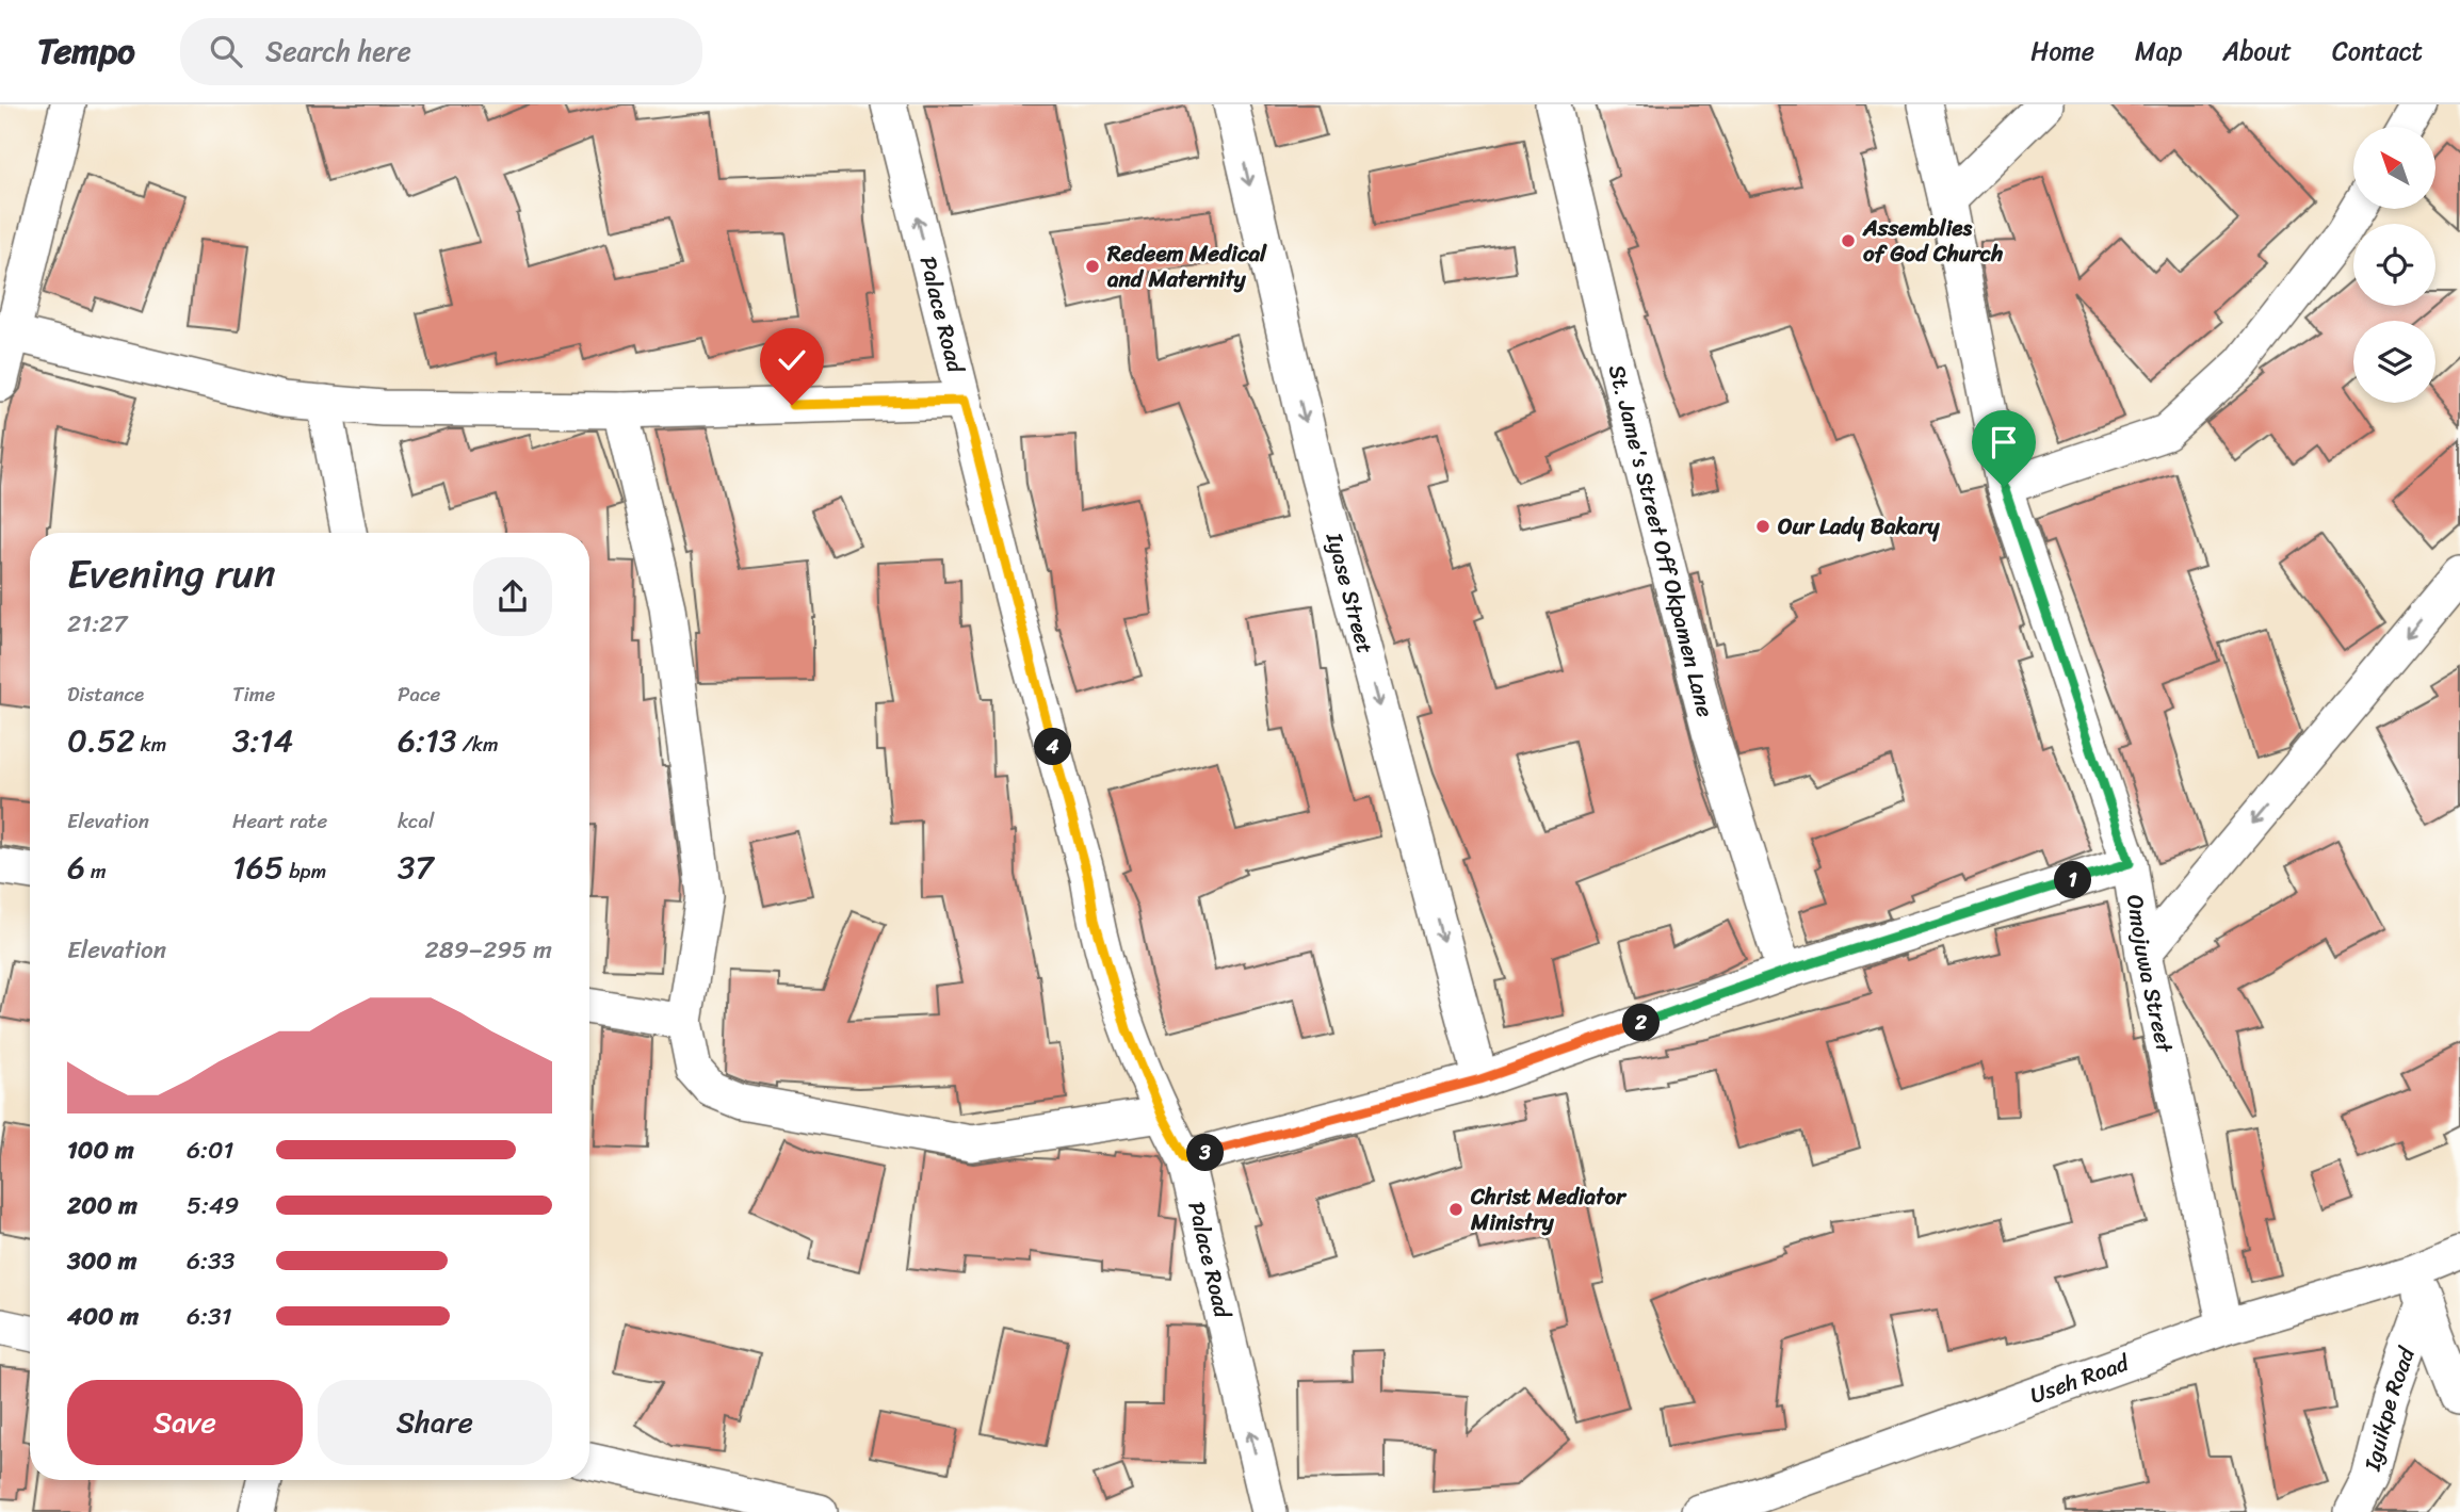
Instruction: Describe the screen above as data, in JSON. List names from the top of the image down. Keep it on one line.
{"streets":{"street":["Palace Road","St. Jame's Street Off Okpamen Lane","Iyase Street","Omojuwa Street","Useh Road","Iguikpe Road"]},"crossings":[["Omojuwa Street","Useh Road"],["Useh Road","Iguikpe Road"]],"one_way":["Palace Road","Iyase Street"],"places":["Assemblies of God Church","Redeem Medical and Maternity","Our Lady Bakary","Christ Mediator Ministry"],"north":"top left","page":{"header":"Tempo","search":"Search here","nav":["Home","Map","About","Contact"],"heading":["Evening run","21:27"],"stats":[["Distance","0.52 km"],["Time","3:14"],["Pace","6:13 /km"],["Elevation","6 m"],["Heart rate","165 bpm"],["kcal","37"]],"pins":["4","1","2","3"],"chart":["Elevation","289–295 m"],"list":[{"name":"100 m","note":"6:01"},{"name":"200 m","note":"5:49"},{"name":"300 m","note":"6:33"},{"name":"400 m","note":"6:31"}],"buttons":["Save","Share"]}}
